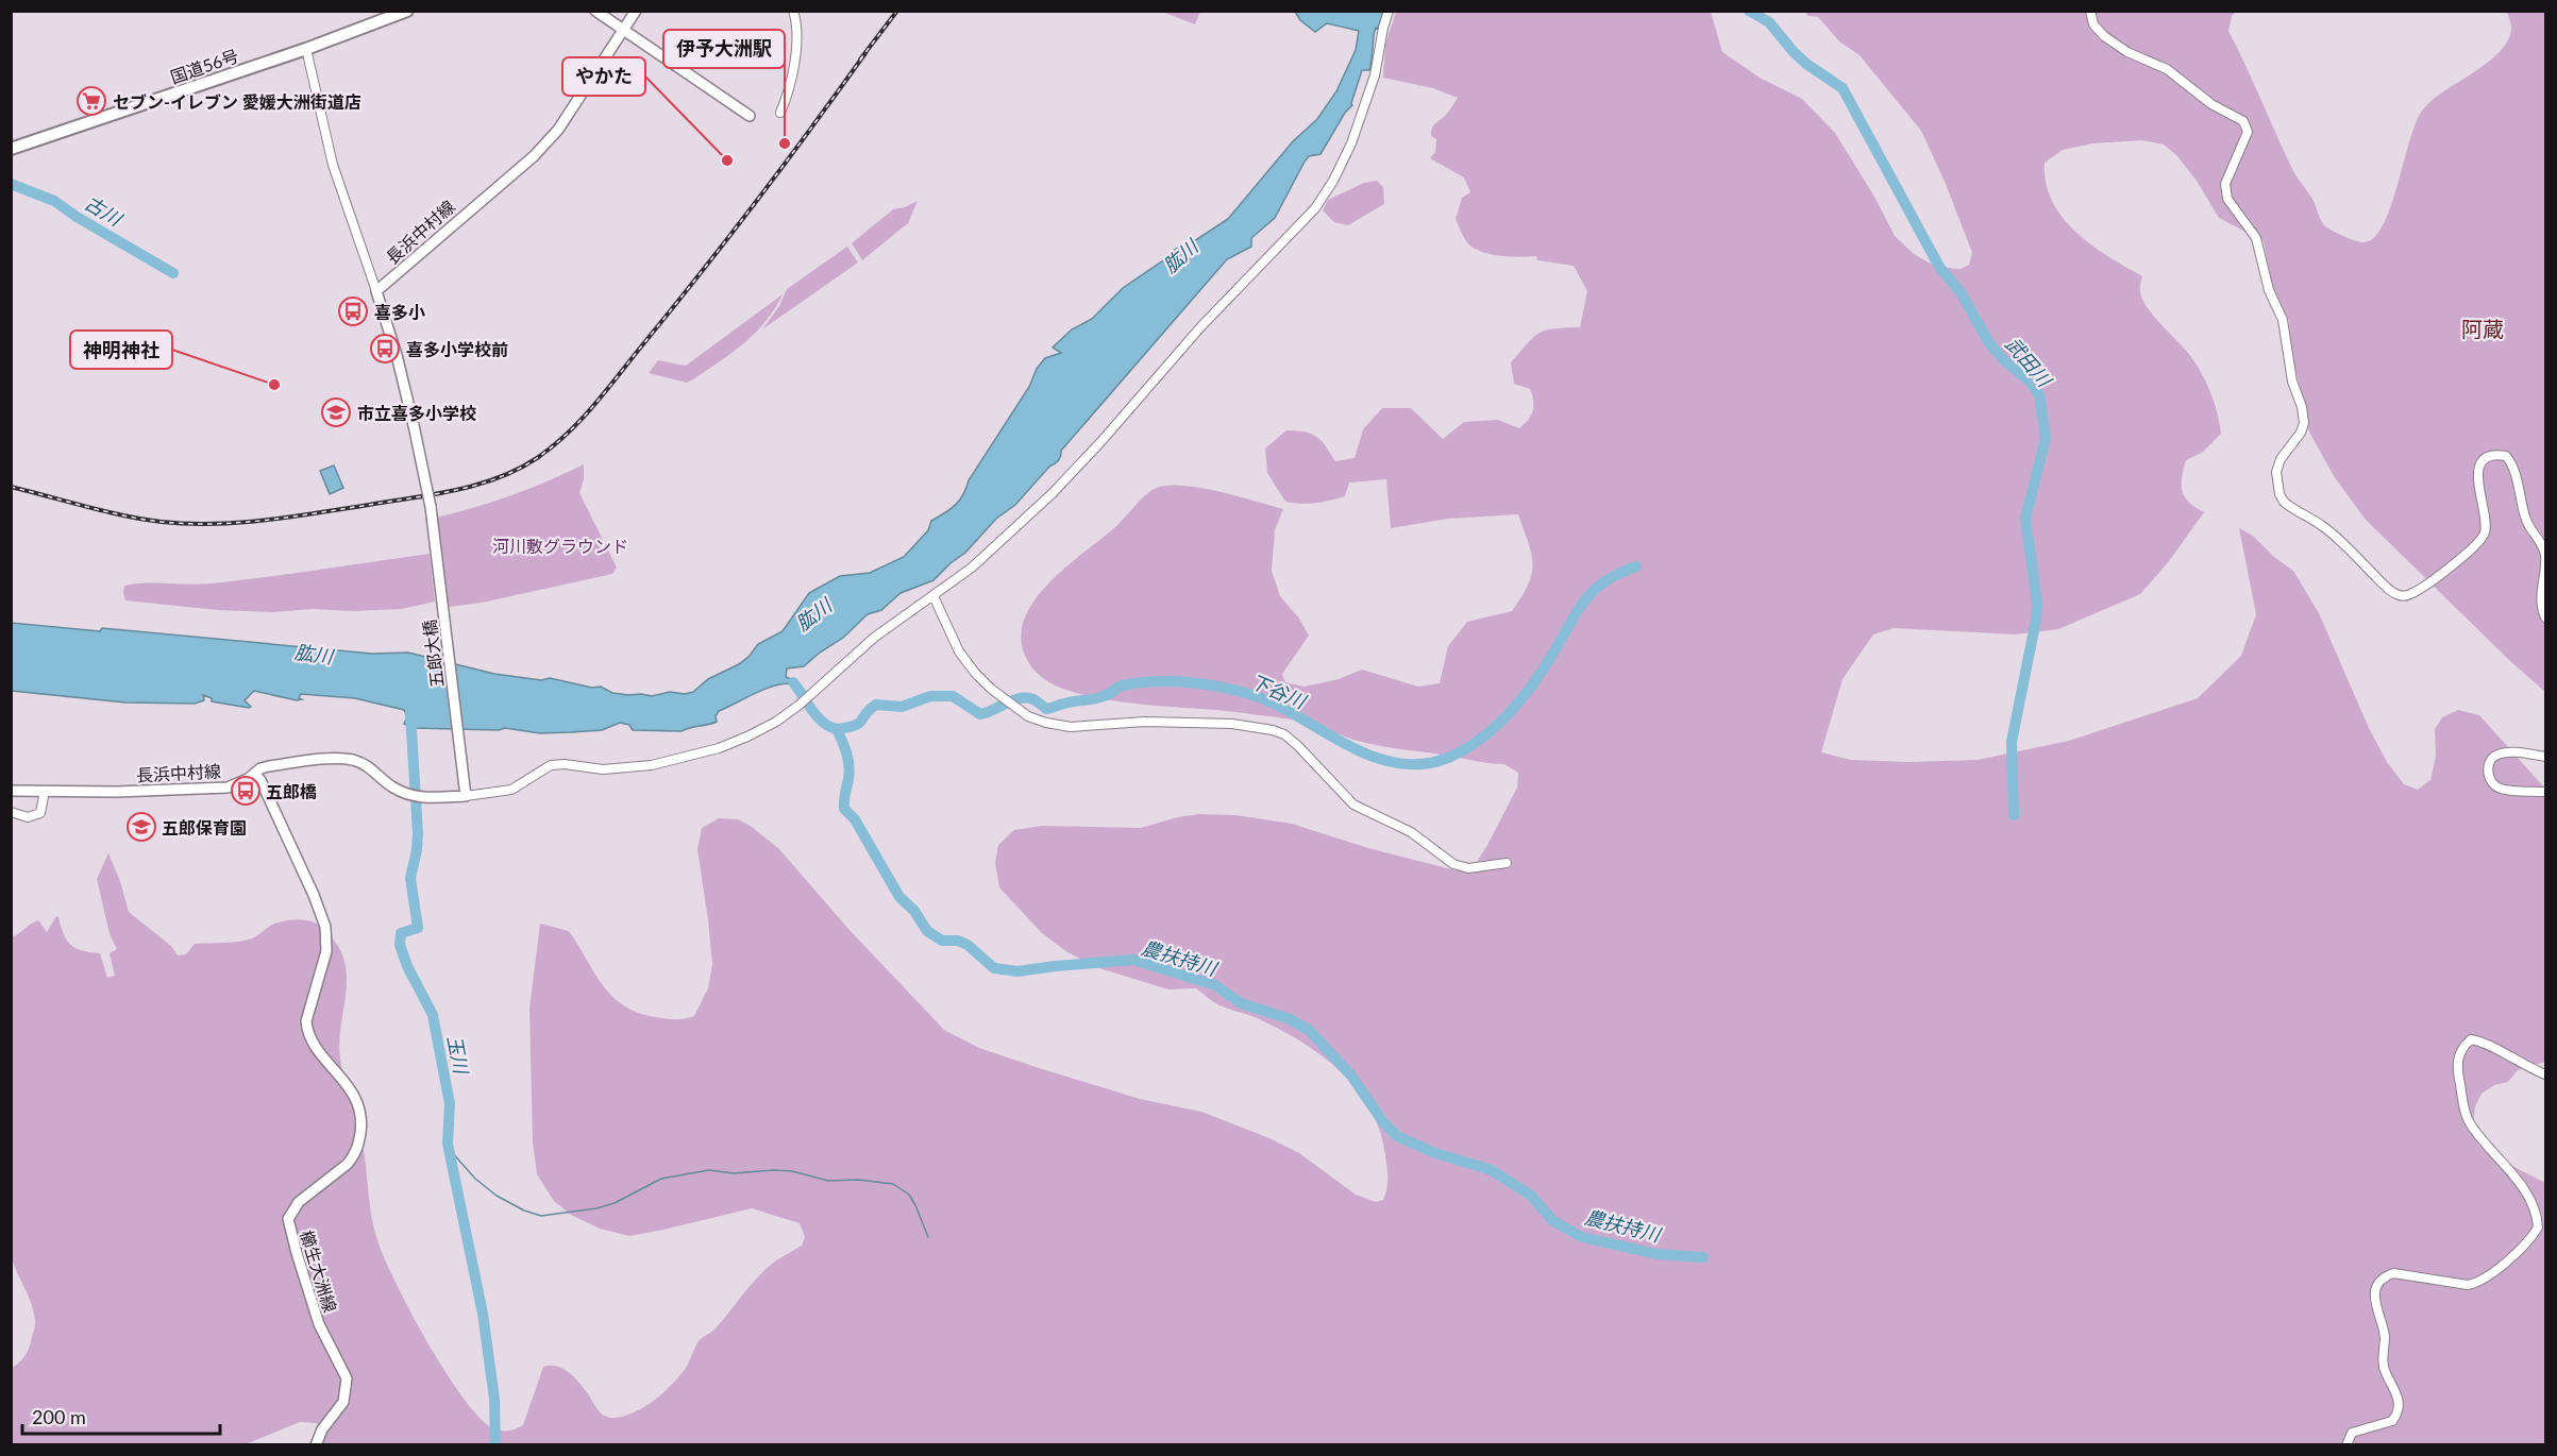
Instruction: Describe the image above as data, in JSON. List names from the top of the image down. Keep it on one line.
{"streets":{"highway":["国道56号"],"main road":["長浜中村線","五郎大橋","櫛生大洲線"]},"crossings":[["長浜中村線","五郎大橋"],["長浜中村線","櫛生大洲線"]],"districts":["阿蔵"],"water":["古川","肱川","武田川","下谷川","農扶持川","玉川"],"parks":["河川敷グラウンド"],"places":{"supermarket":["セブン-イレブン 愛媛大洲街道店"],"other":["伊予大洲駅","やかた","神明神社"],"bus stop":["喜多小","喜多小学校前","五郎橋"],"school or university":["市立喜多小学校","五郎保育園"]},"scale_bar":"200 m"}
